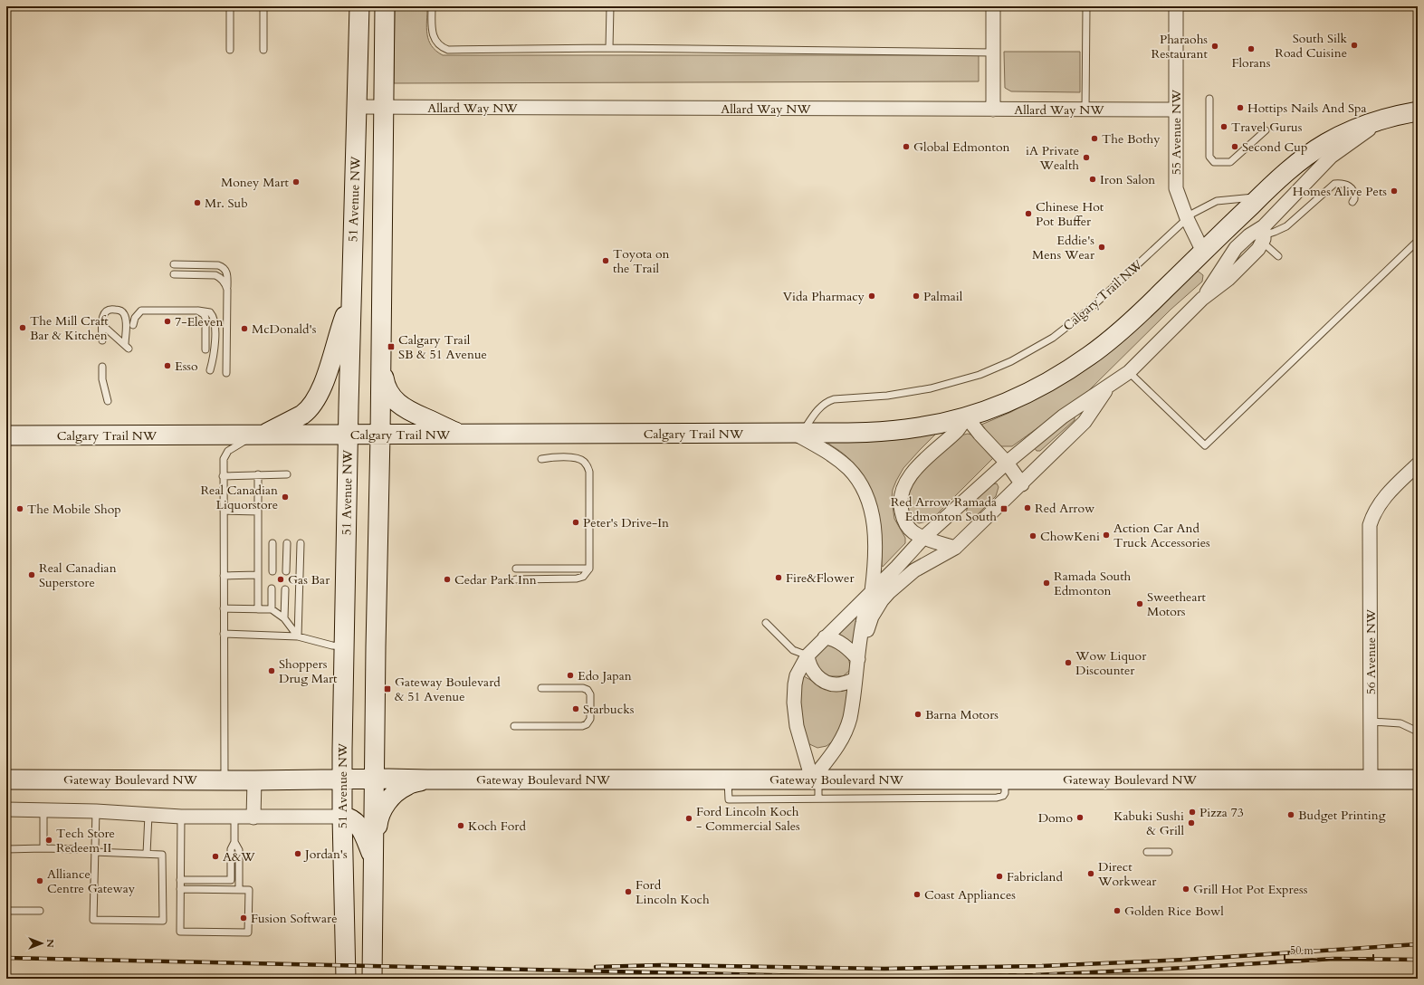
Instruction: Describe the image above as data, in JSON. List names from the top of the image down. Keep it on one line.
{"streets":{"main road":["51 Avenue NW","Calgary Trail NW","Gateway Boulevard NW"],"street":["Allard Way NW","55 Avenue NW","56 Avenue NW"]},"crossings":[["Allard Way NW","55 Avenue NW"],["Allard Way NW","51 Avenue NW"],["55 Avenue NW","Calgary Trail NW"],["51 Avenue NW","Calgary Trail NW"],["51 Avenue NW","Gateway Boulevard NW"],["Calgary Trail NW","Gateway Boulevard NW"],["56 Avenue NW","Gateway Boulevard NW"]],"places":{"other":["South Silk Road Cuisine","Pharaohs Restaurant","Florans","Hottips Nails And Spa","Travel Gurus","The Bothy","Global Edmonton","Second Cup","iA Private Wealth","Iron Salon","Money Mart","Homes Alive Pets","Mr. Sub","Chinese Hot Pot Buffer","Eddie's Mens Wear","Toyota on the Trail","Vida Pharmacy","Palmail","7-Eleven","The Mill Craft Bar & Kitchen","McDonald's","Esso","Real Canadian Liquorstore","Red Arrow","The Mobile Shop","Peter's Drive-In","Action Car And Truck Accessories","ChowKeni","Real Canadian Superstore","Fire&Flower","Gas Bar","Cedar Park Inn","Ramada South Edmonton","Sweetheart Motors","Wow Liquor Discounter","Shoppers Drug Mart","Edo Japan","Starbucks","Barna Motors","Pizza 73","Budget Printing","Domo","Ford Lincoln Koch - Commercial Sales","Kabuki Sushi & Grill","Koch Ford","Tech Store Redeem II","Jordan's","A&W","Direct Workwear","Fabricland","Alliance Centre Gateway","Grill Hot Pot Express","Ford Lincoln Koch","Coast Appliances","Golden Rice Bowl","Fusion Software"],"transit":["Calgary Trail SB & 51 Avenue","Red Arrow Ramada Edmonton South","Gateway Boulevard & 51 Avenue"]},"scale_bar":"50 m","north":"right"}
